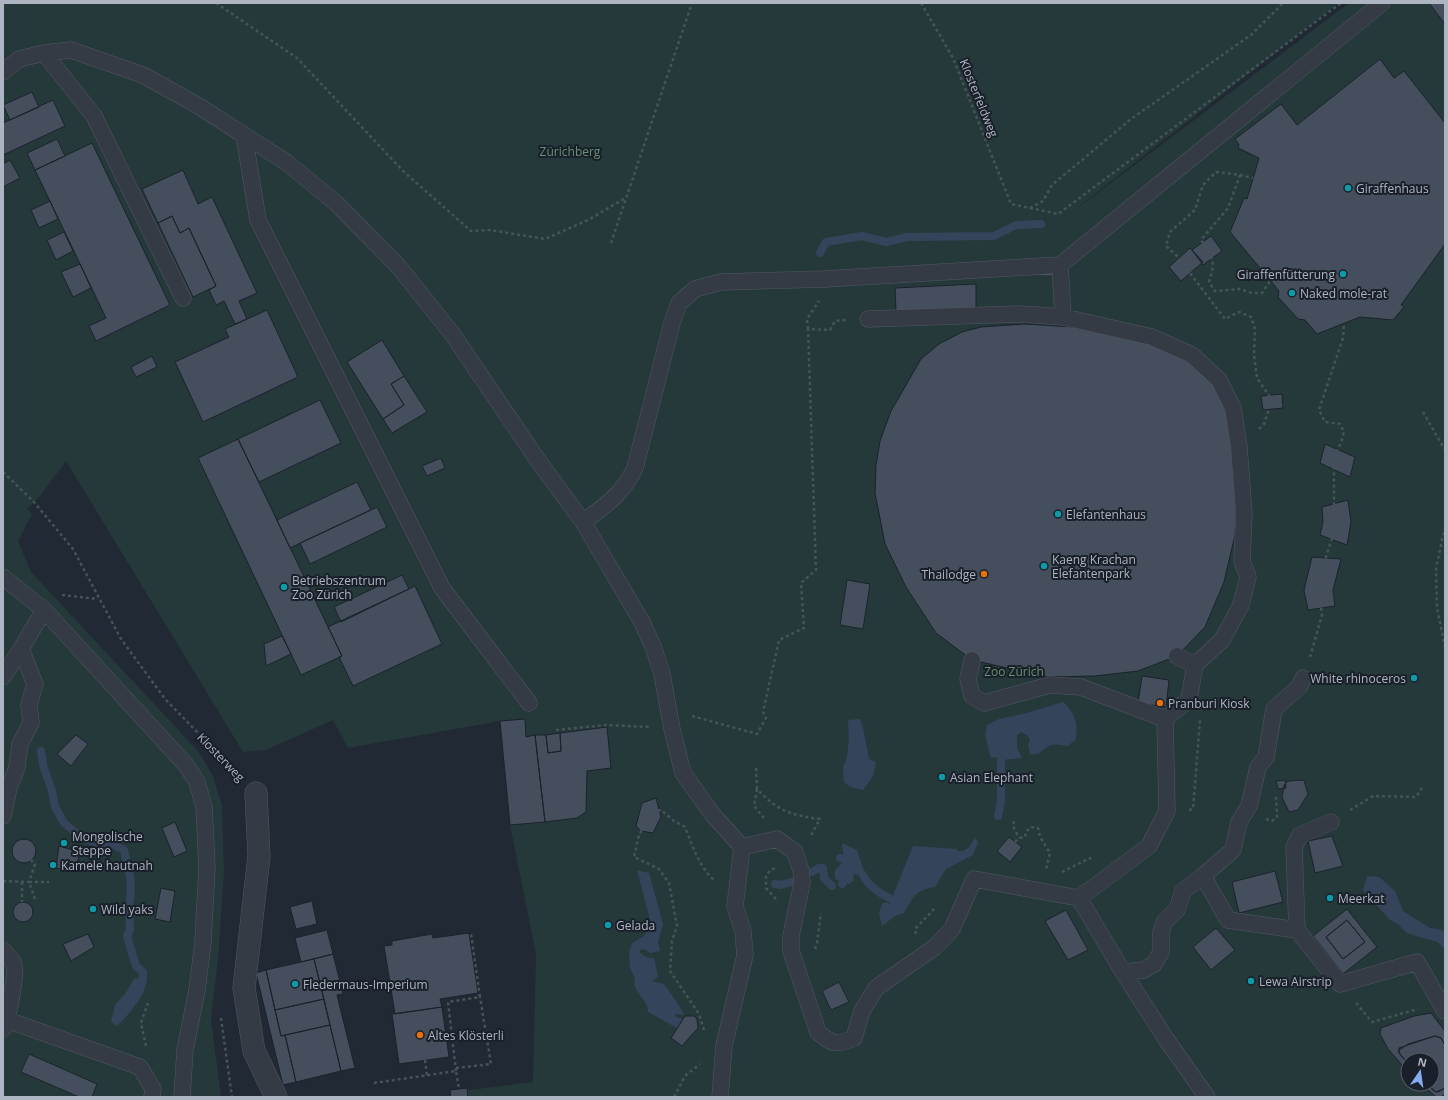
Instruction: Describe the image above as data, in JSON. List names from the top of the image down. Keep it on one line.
{"streets":{"path":["Klosterfeldweg","Klosterweg"]},"parks":["Zürichberg","Zoo Zürich"],"places":["Giraffenhaus","Giraffenfütterung","Naked mole-rat","Elefantenhaus","Kaeng Krachan Elefantenpark","Thailodge","Betriebszentrum Zoo Zürich","White rhinoceros","Pranburi Kiosk","Asian Elephant","Mongolische Steppe","Kamele hautnah","Meerkat","Wild yaks","Gelada","Lewa Airstrip","Fledermaus-Imperium","Altes Klösterli"],"north":"top"}
